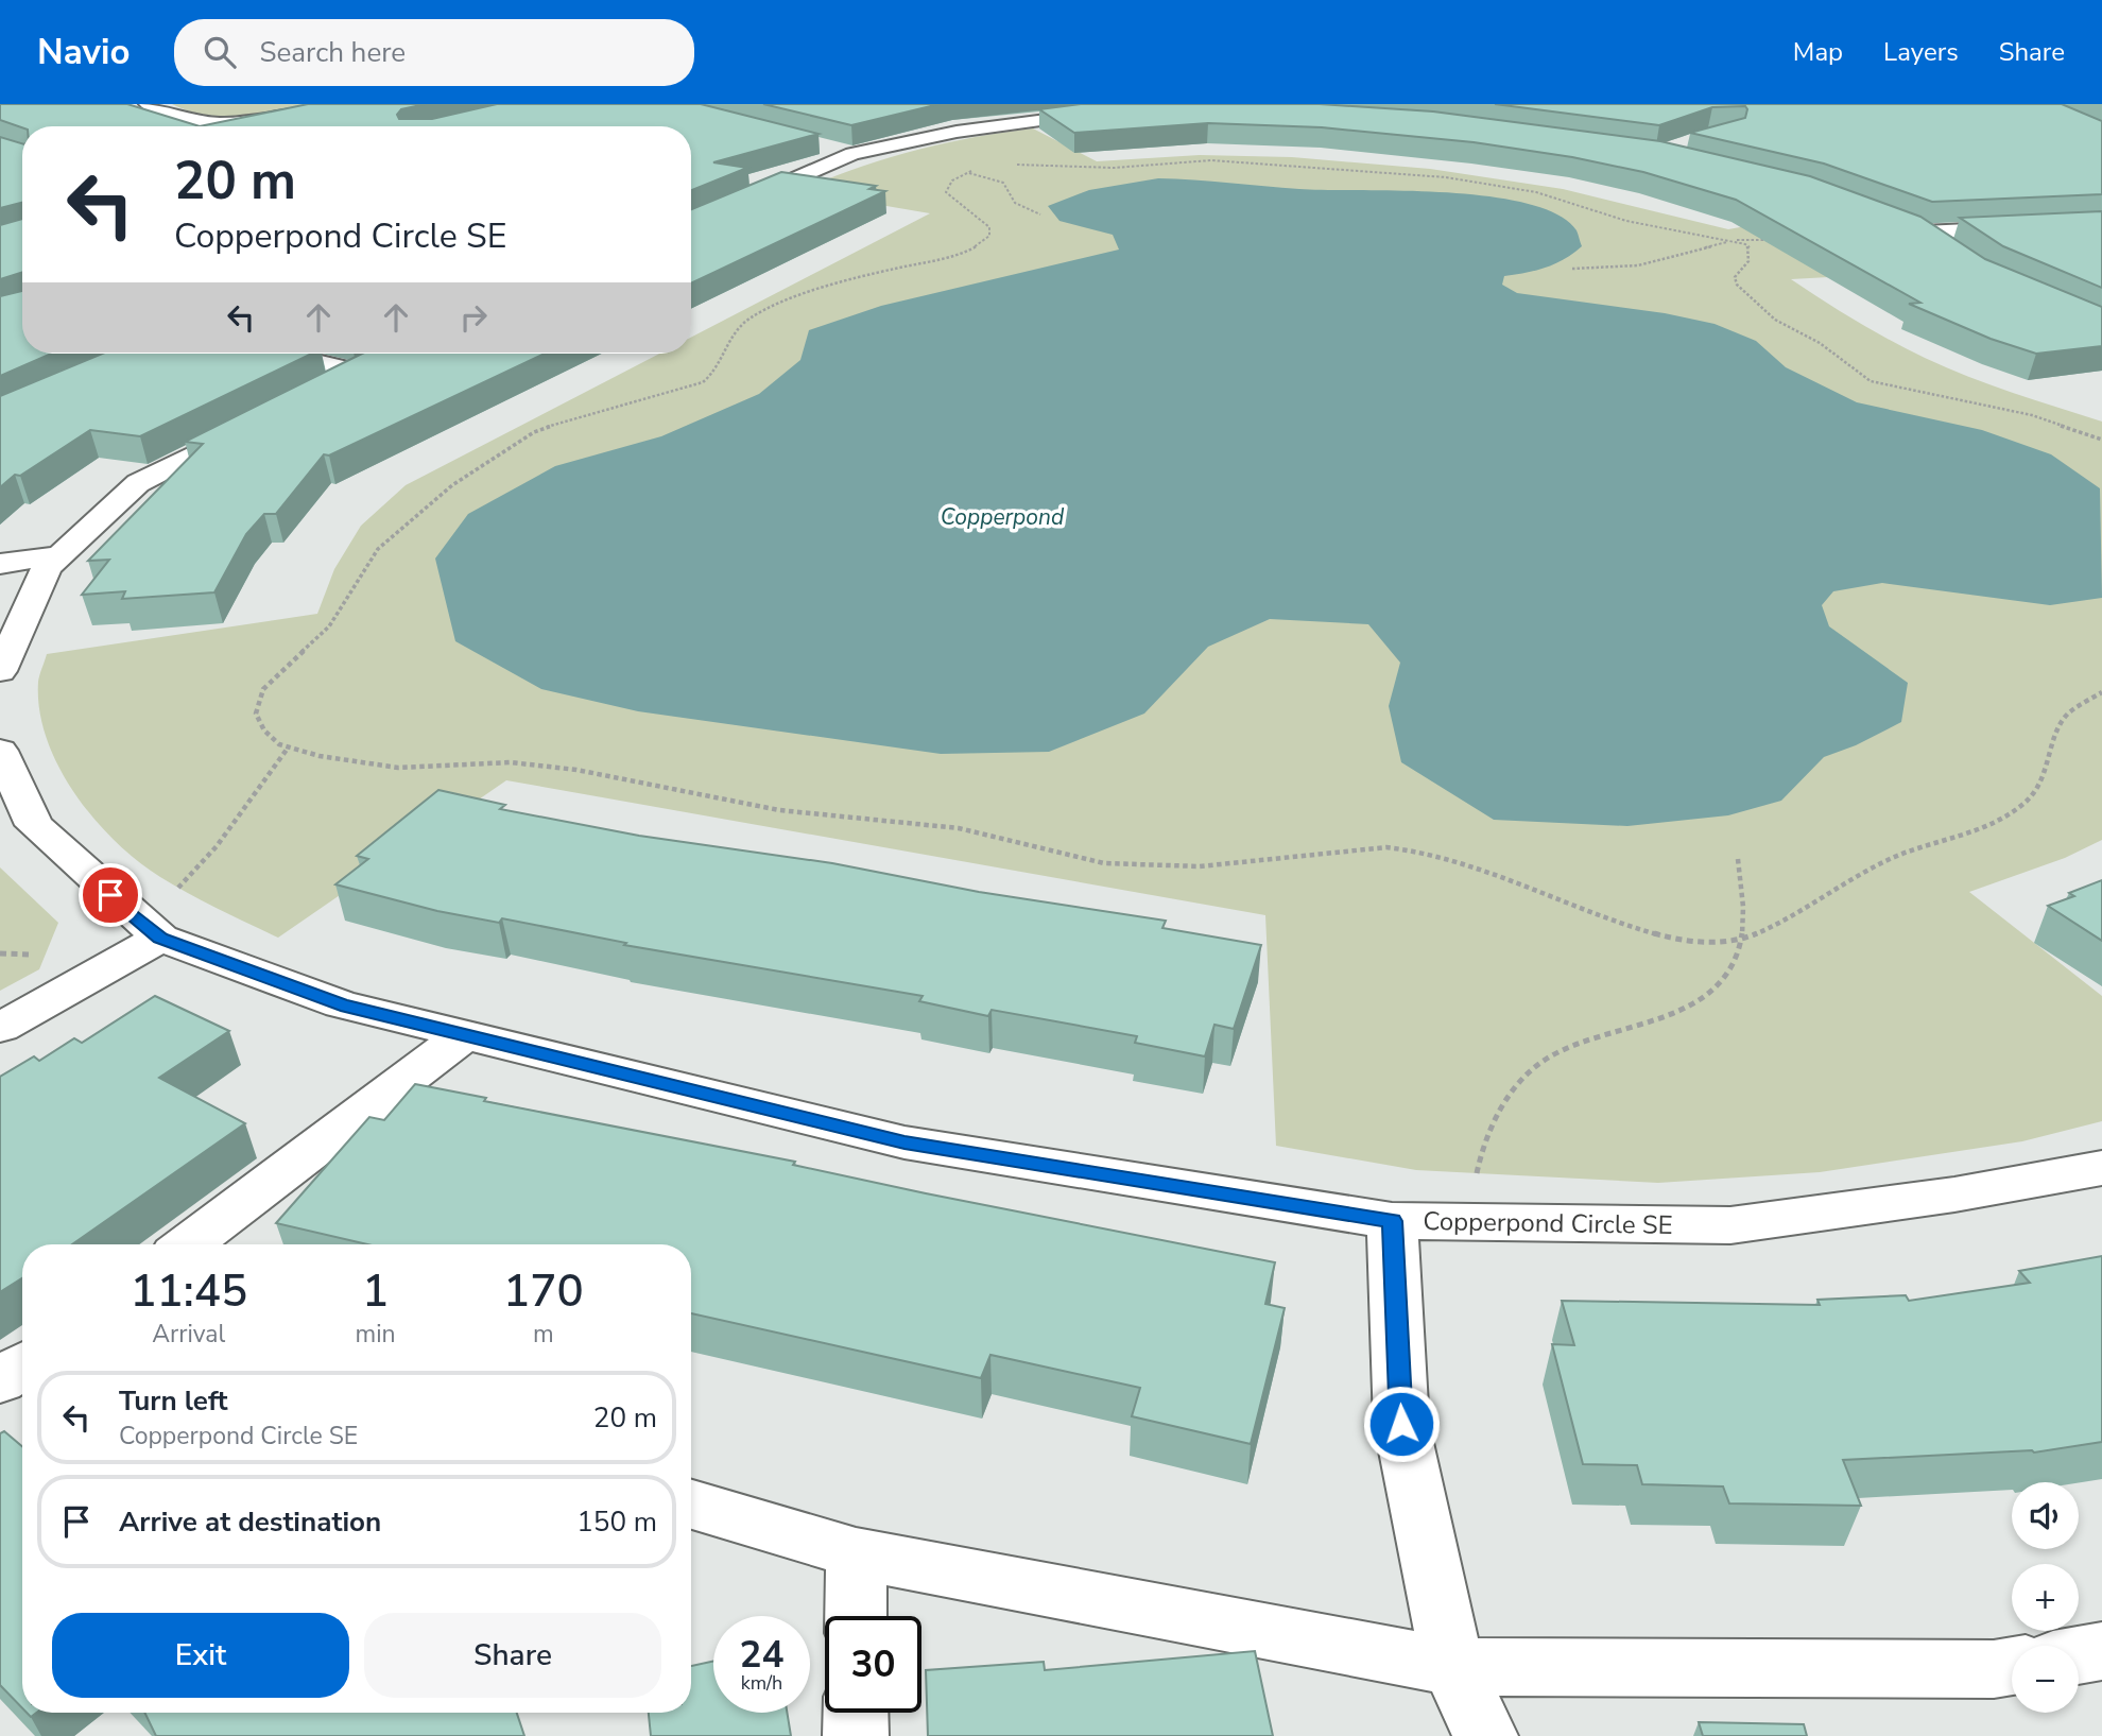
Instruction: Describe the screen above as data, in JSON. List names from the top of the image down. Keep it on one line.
{"streets":{"street":["Copperpond Circle SE"]},"water":["Copperpond"],"page":{"header":"Navio","search":"Search here","nav":["Map","Layers","Share"],"turn":["20 m","Copperpond Circle SE"],"eta":["11:45","Arrival","1","min","170","m"],"list":[{"name":"Turn left","note":"Copperpond Circle SE","value":"20 m"},{"name":"Arrive at destination","value":"150 m"}],"map_buttons":["+","−"],"buttons":["Exit","Share"],"speed":"24 km/h","limit":"30"}}
